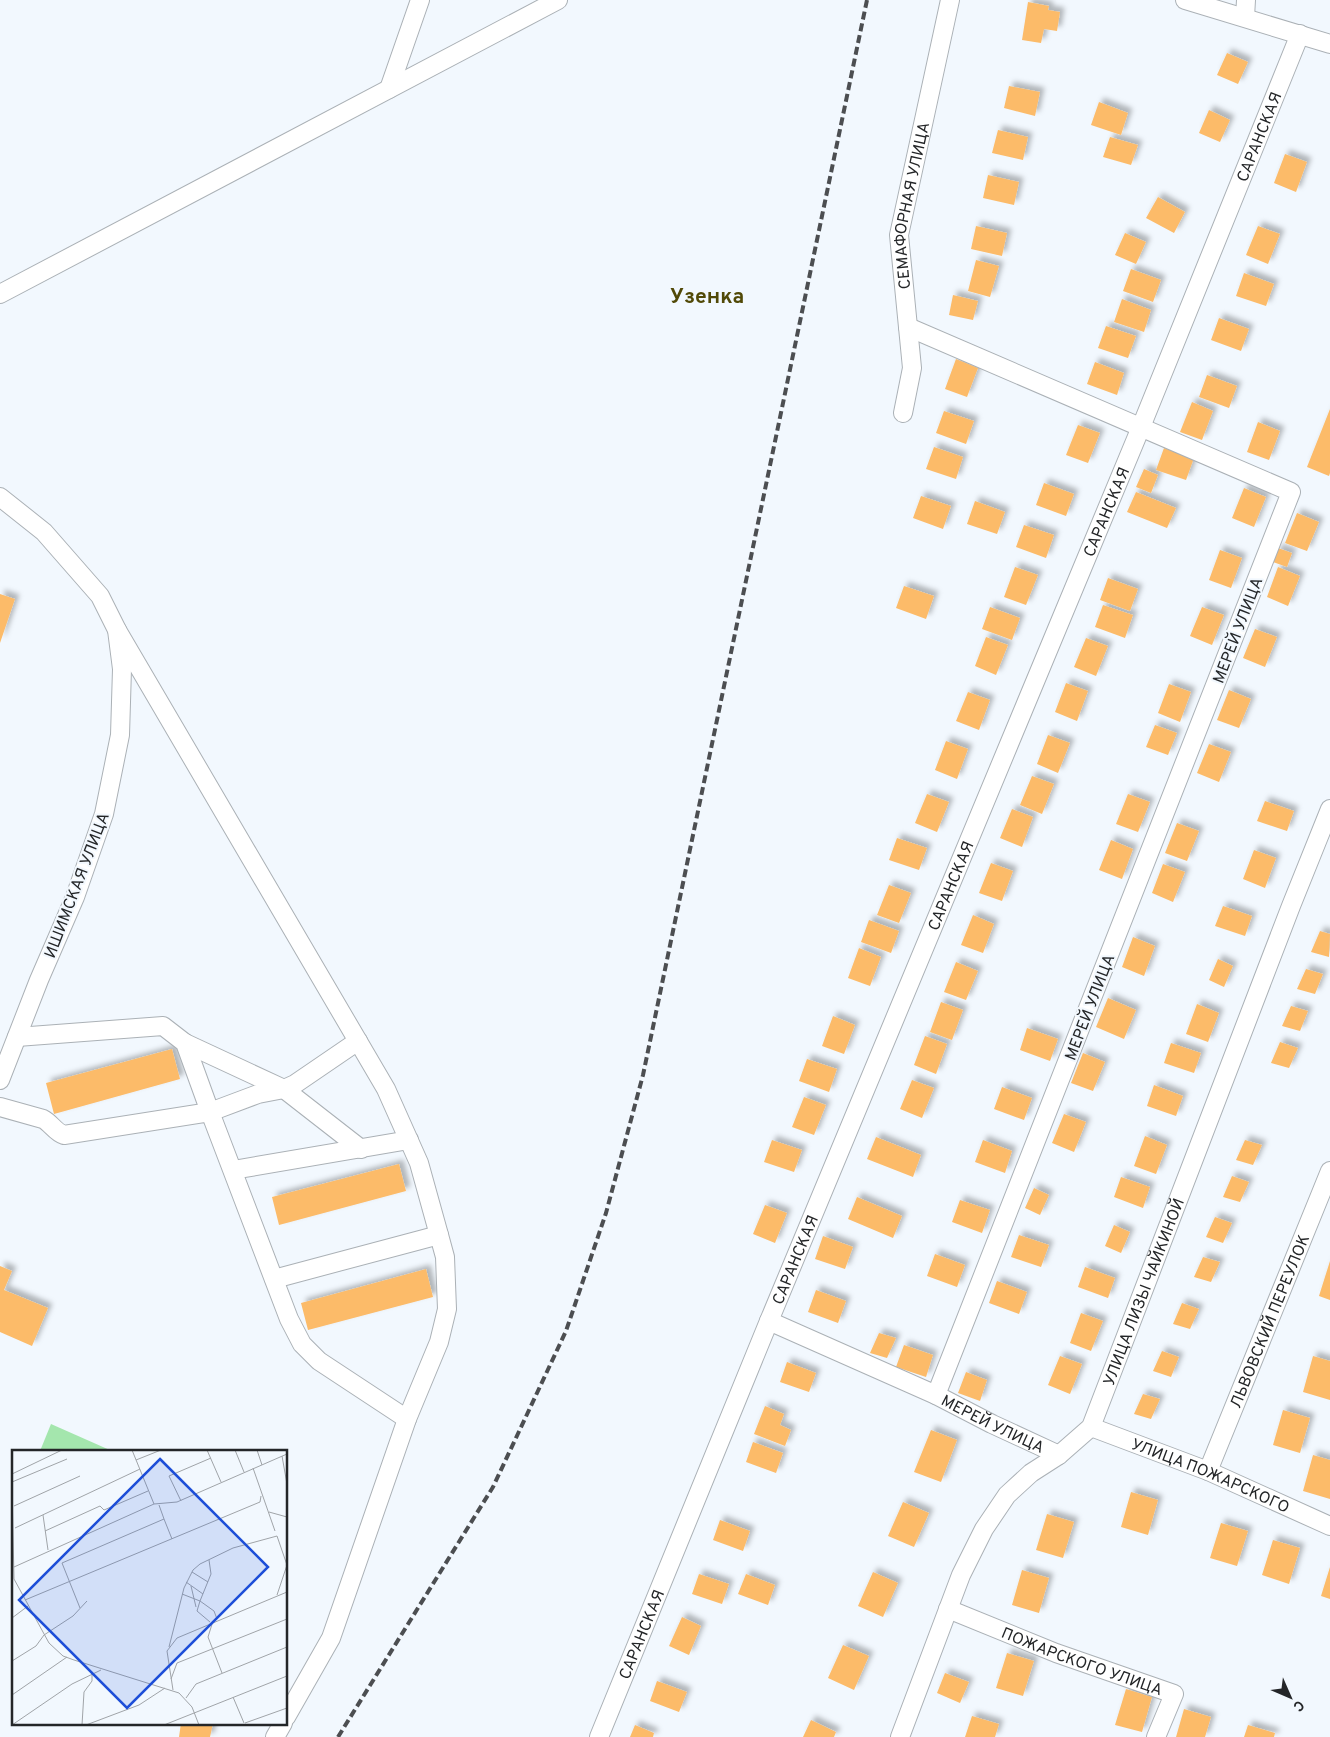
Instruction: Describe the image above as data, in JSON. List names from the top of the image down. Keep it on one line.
{"streets":{"street":["САРАНСКАЯ","СЕМАФОРНАЯ УЛИЦА","МЕРЕЙ УЛИЦА","ИШИМСКАЯ УЛИЦА","УЛИЦА ЛИЗЫ ЧАЙКИНОЙ","ЛЬВОВСКИЙ ПЕРЕУЛОК","УЛИЦА ПОЖАРСКОГО","ПОЖАРСКОГО УЛИЦА"]},"crossings":[["САРАНСКАЯ","МЕРЕЙ УЛИЦА"],["МЕРЕЙ УЛИЦА","УЛИЦА ЛИЗЫ ЧАЙКИНОЙ"],["УЛИЦА ЛИЗЫ ЧАЙКИНОЙ","УЛИЦА ПОЖАРСКОГО"],["УЛИЦА ЛИЗЫ ЧАЙКИНОЙ","ПОЖАРСКОГО УЛИЦА"],["ЛЬВОВСКИЙ ПЕРЕУЛОК","УЛИЦА ПОЖАРСКОГО"]],"districts":["Узенка"],"north":"bottom right"}
